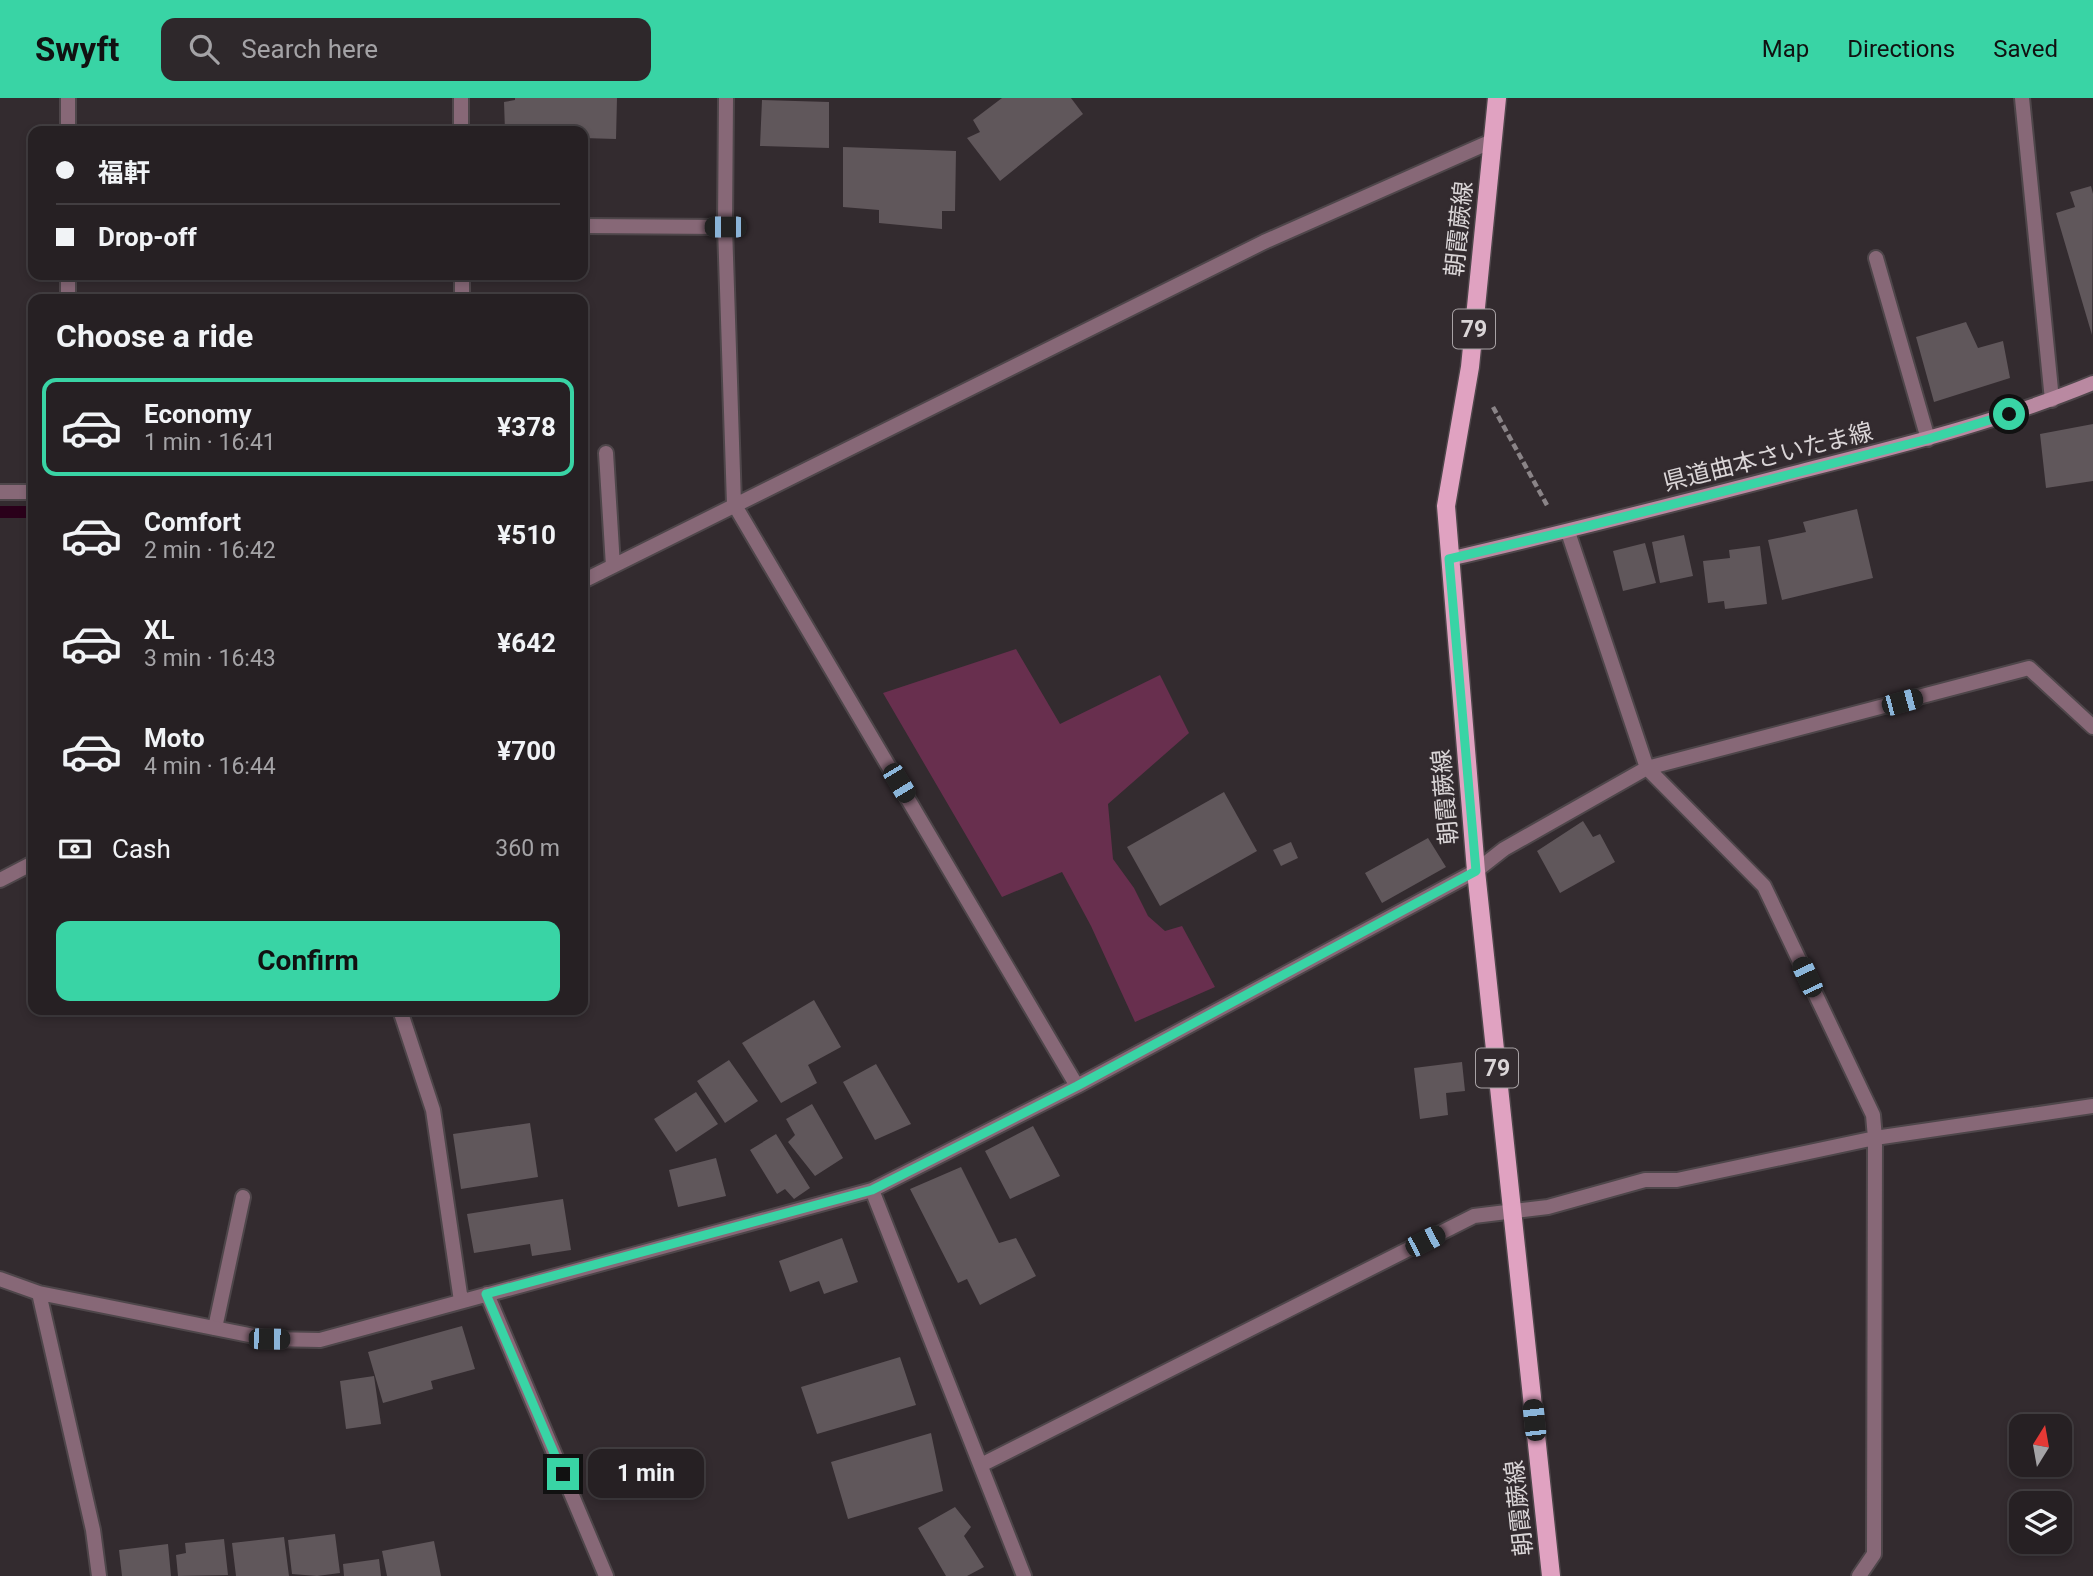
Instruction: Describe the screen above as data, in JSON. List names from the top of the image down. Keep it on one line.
{"streets":{"main road":["朝霞蕨線","79","県道曲本さいたま線"]},"crossings":[["朝霞蕨線","県道曲本さいたま線"]],"north":"top","page":{"header":"Swyft","search":"Search here","nav":["Map","Directions","Saved"],"banner":["福軒","Drop-off"],"heading":"Choose a ride","list":[{"name":"Economy","note":"1 min · 16:41","value":"¥378"},{"name":"Comfort","note":"2 min · 16:42","value":"¥510"},{"name":"XL","note":"3 min · 16:43","value":"¥642"},{"name":"Moto","note":"4 min · 16:44","value":"¥700"}],"pay":["Cash","360 m"],"buttons":"Confirm","bubble":"1 min"}}
